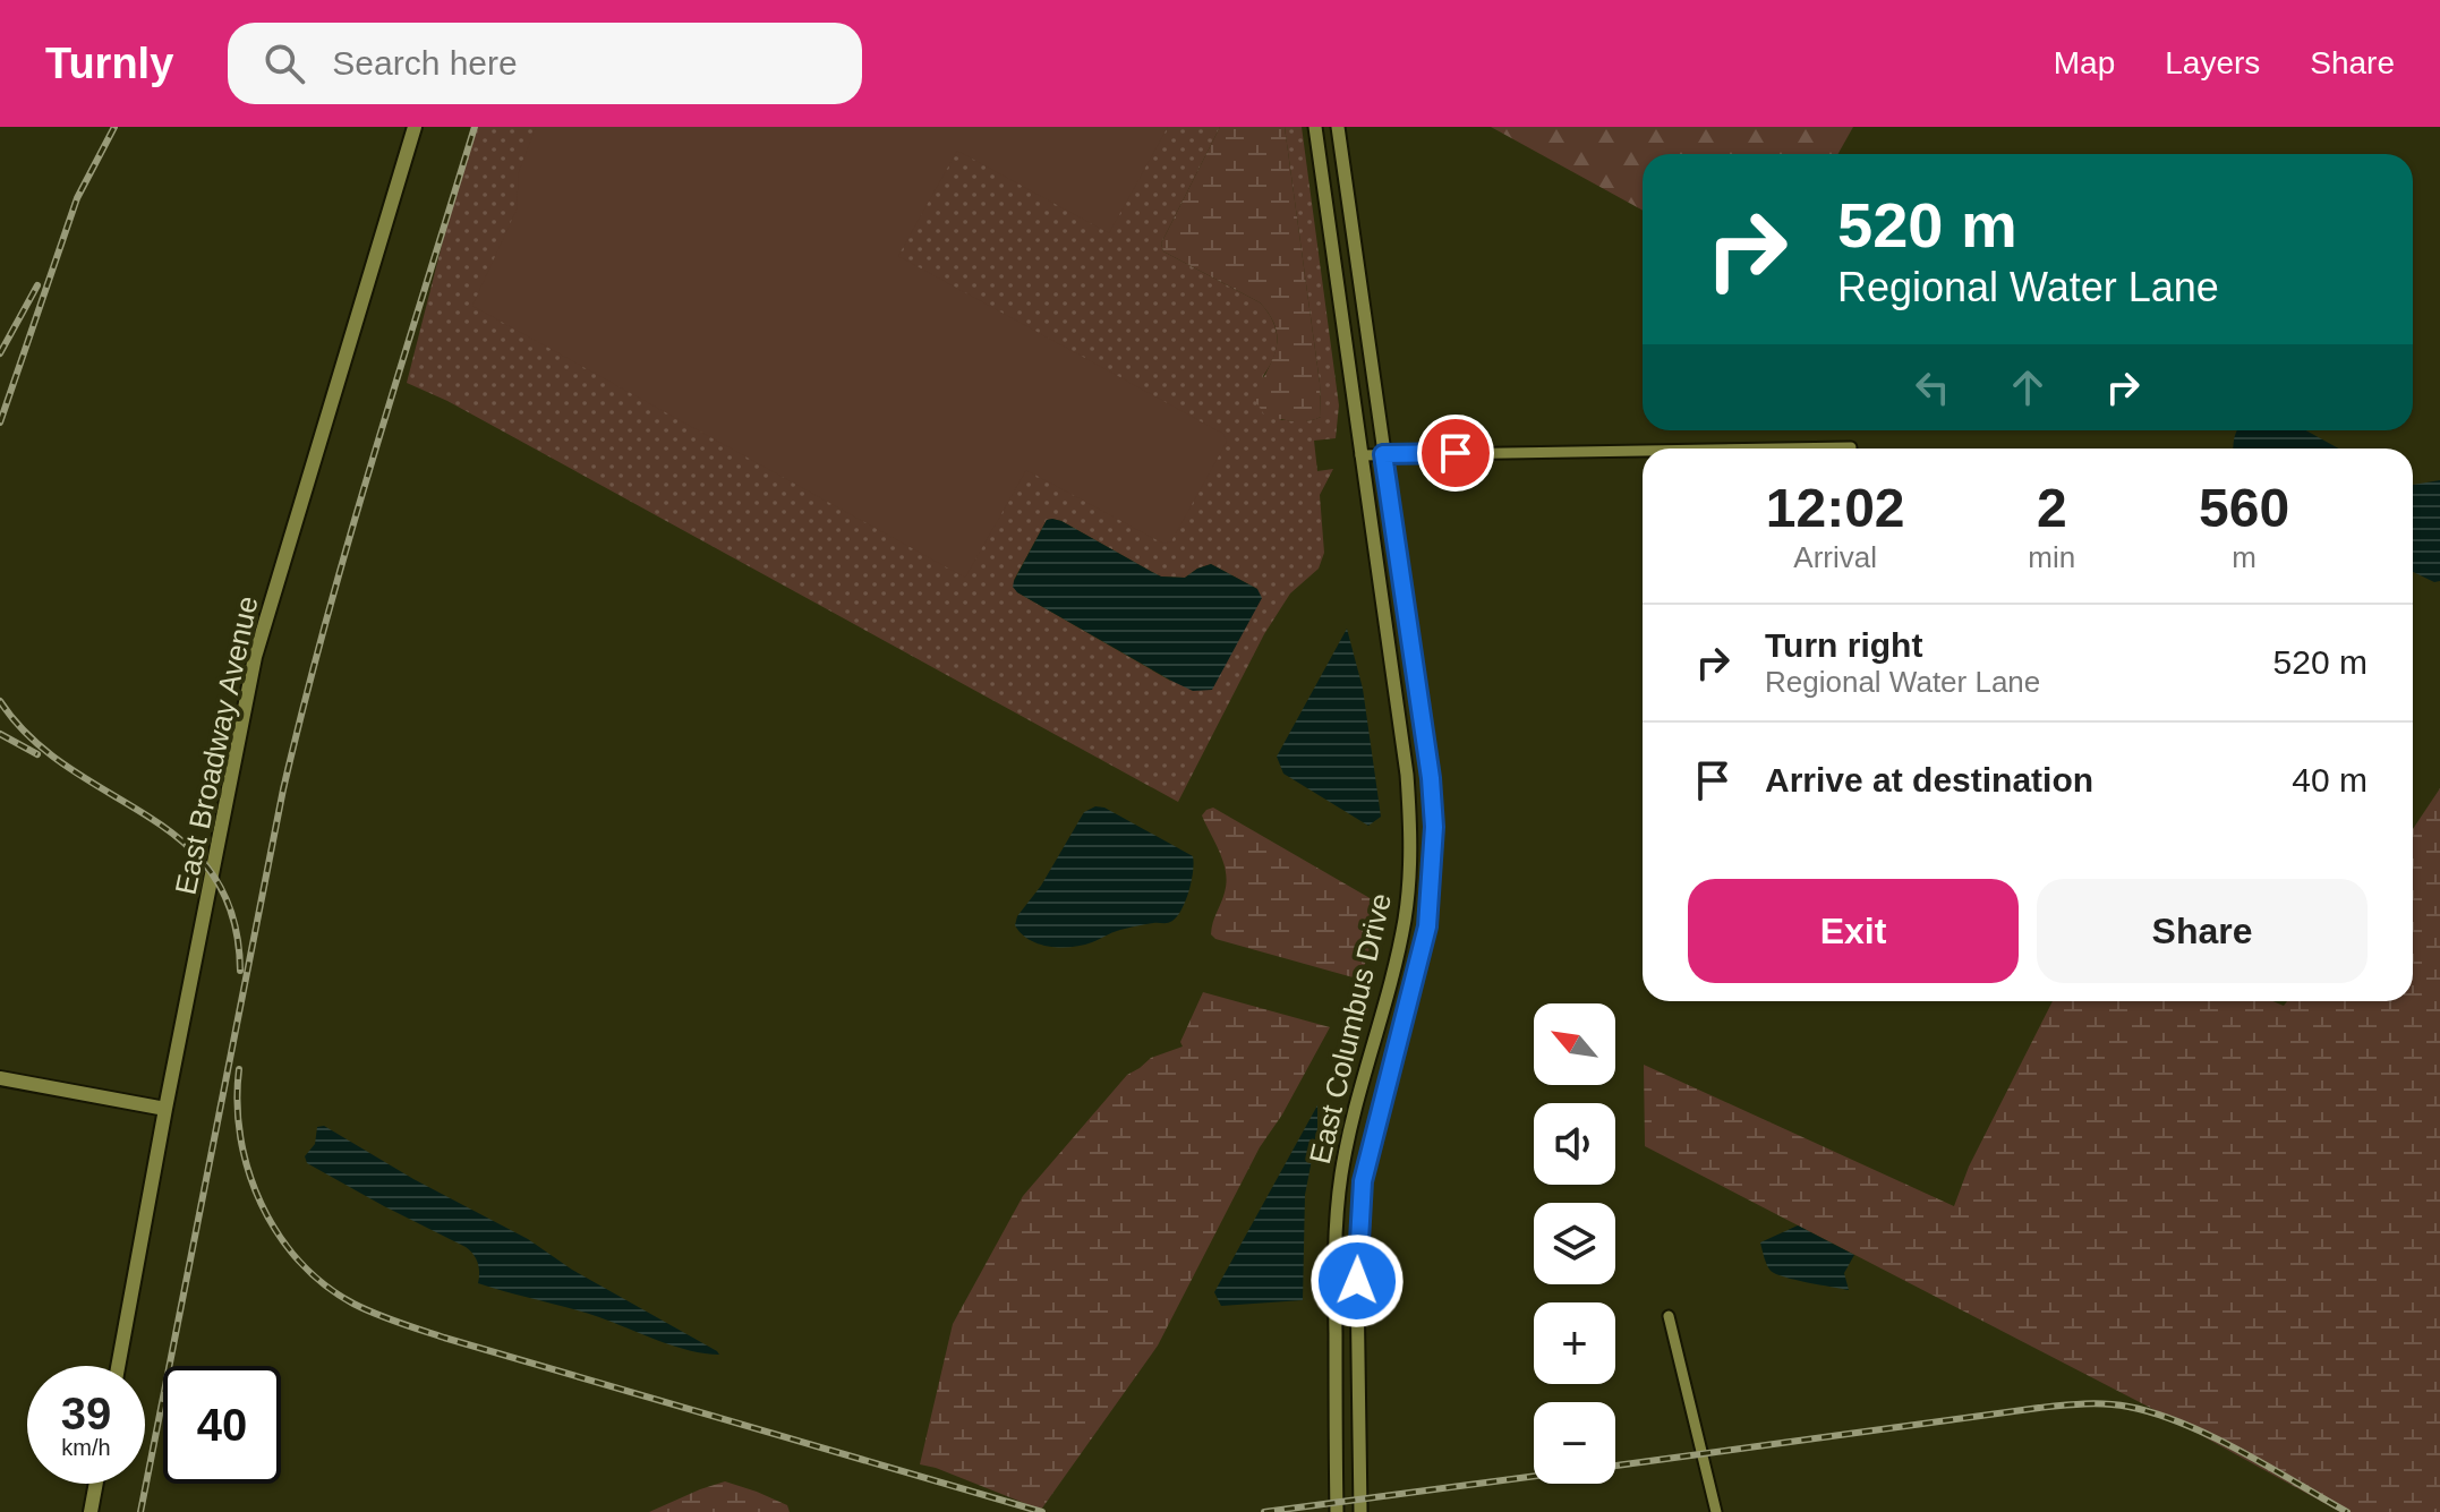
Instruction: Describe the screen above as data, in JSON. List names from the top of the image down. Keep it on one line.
{"streets":{"main road":["East Broadway Avenue"],"street":["East Columbus Drive"]},"north":"top left","page":{"header":"Turnly","search":"Search here","nav":["Map","Layers","Share"],"turn":["520 m","Regional Water Lane"],"eta":["12:02","Arrival","2","min","560","m"],"list":[{"name":"Turn right","note":"Regional Water Lane","value":"520 m"},{"name":"Arrive at destination","value":"40 m"}],"buttons":["Exit","Share"],"map_buttons":["+","−"],"speed":"39 km/h","limit":"40"}}
